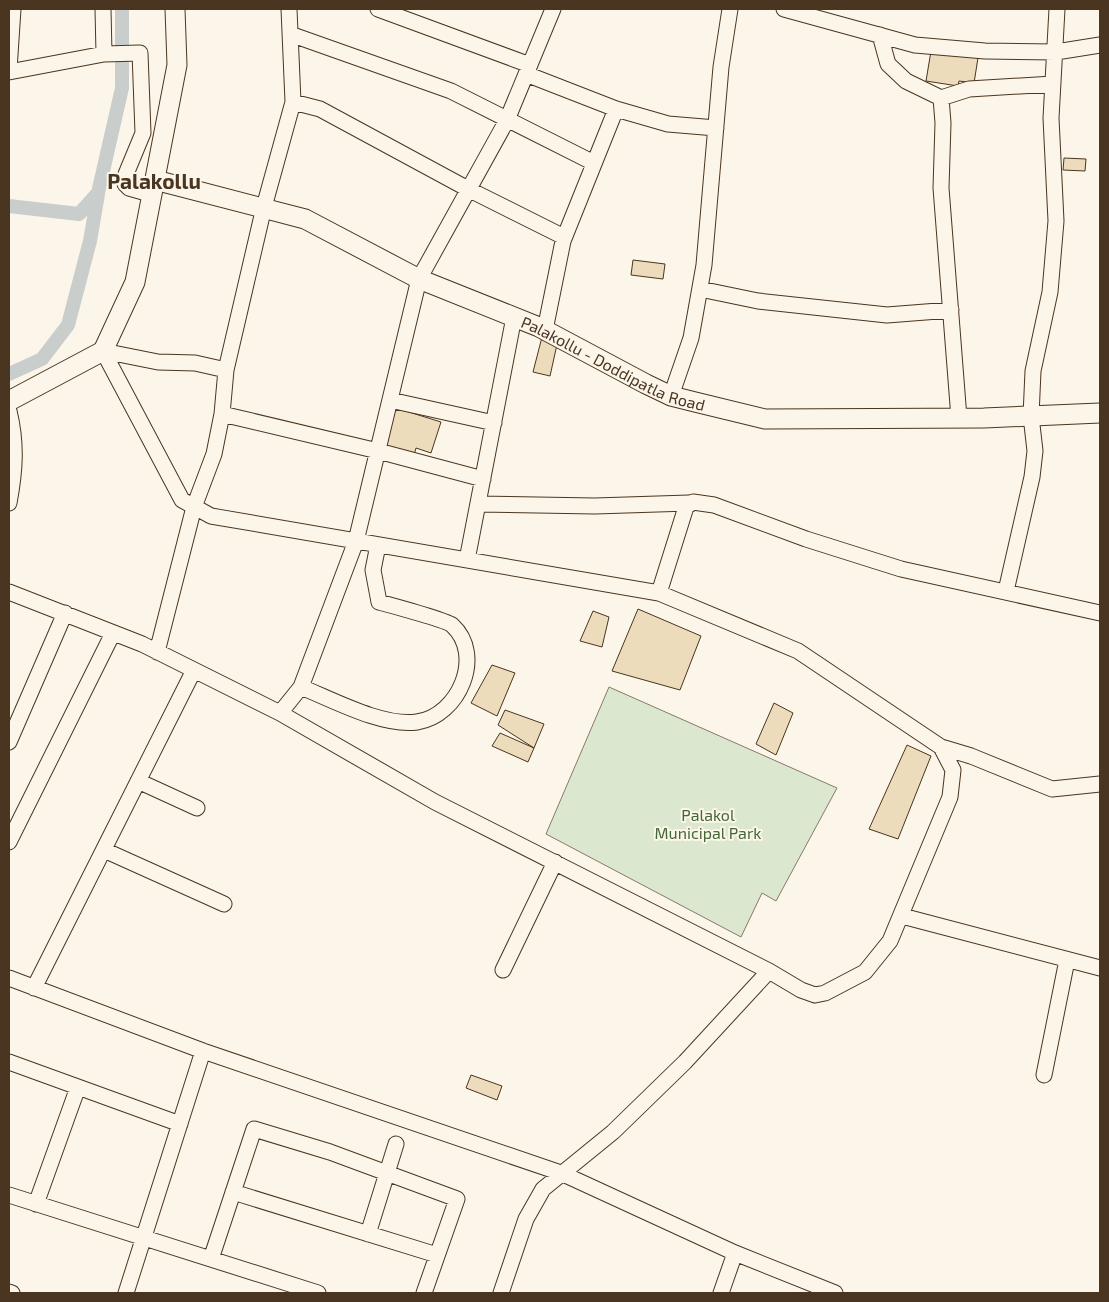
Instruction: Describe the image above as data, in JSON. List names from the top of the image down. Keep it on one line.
{"streets":{"main road":["Palakollu - Doddipatla Road"]},"districts":["Palakollu"],"parks":["Palakol Municipal Park"]}
